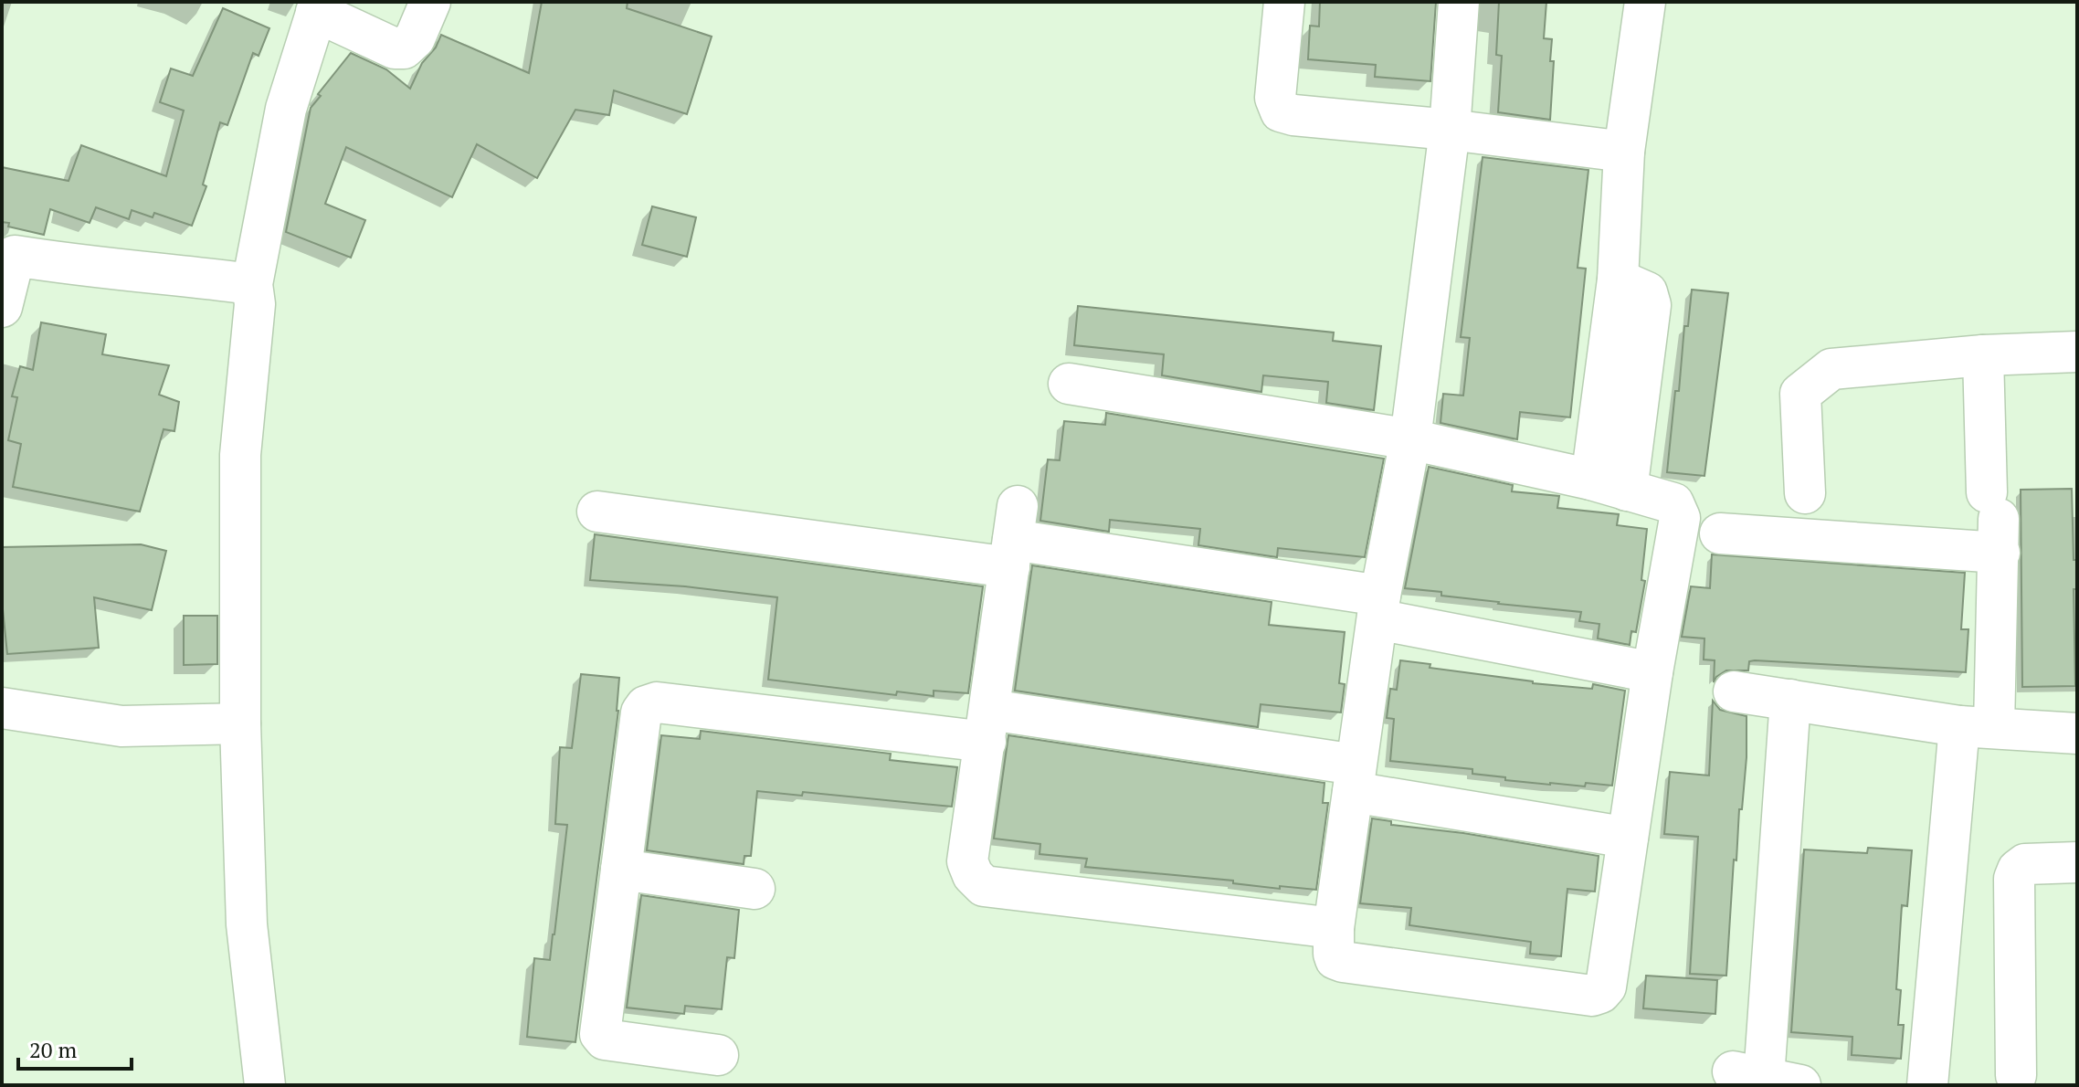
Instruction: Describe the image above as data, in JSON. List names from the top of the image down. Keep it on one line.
{"scale_bar":"20 m"}
